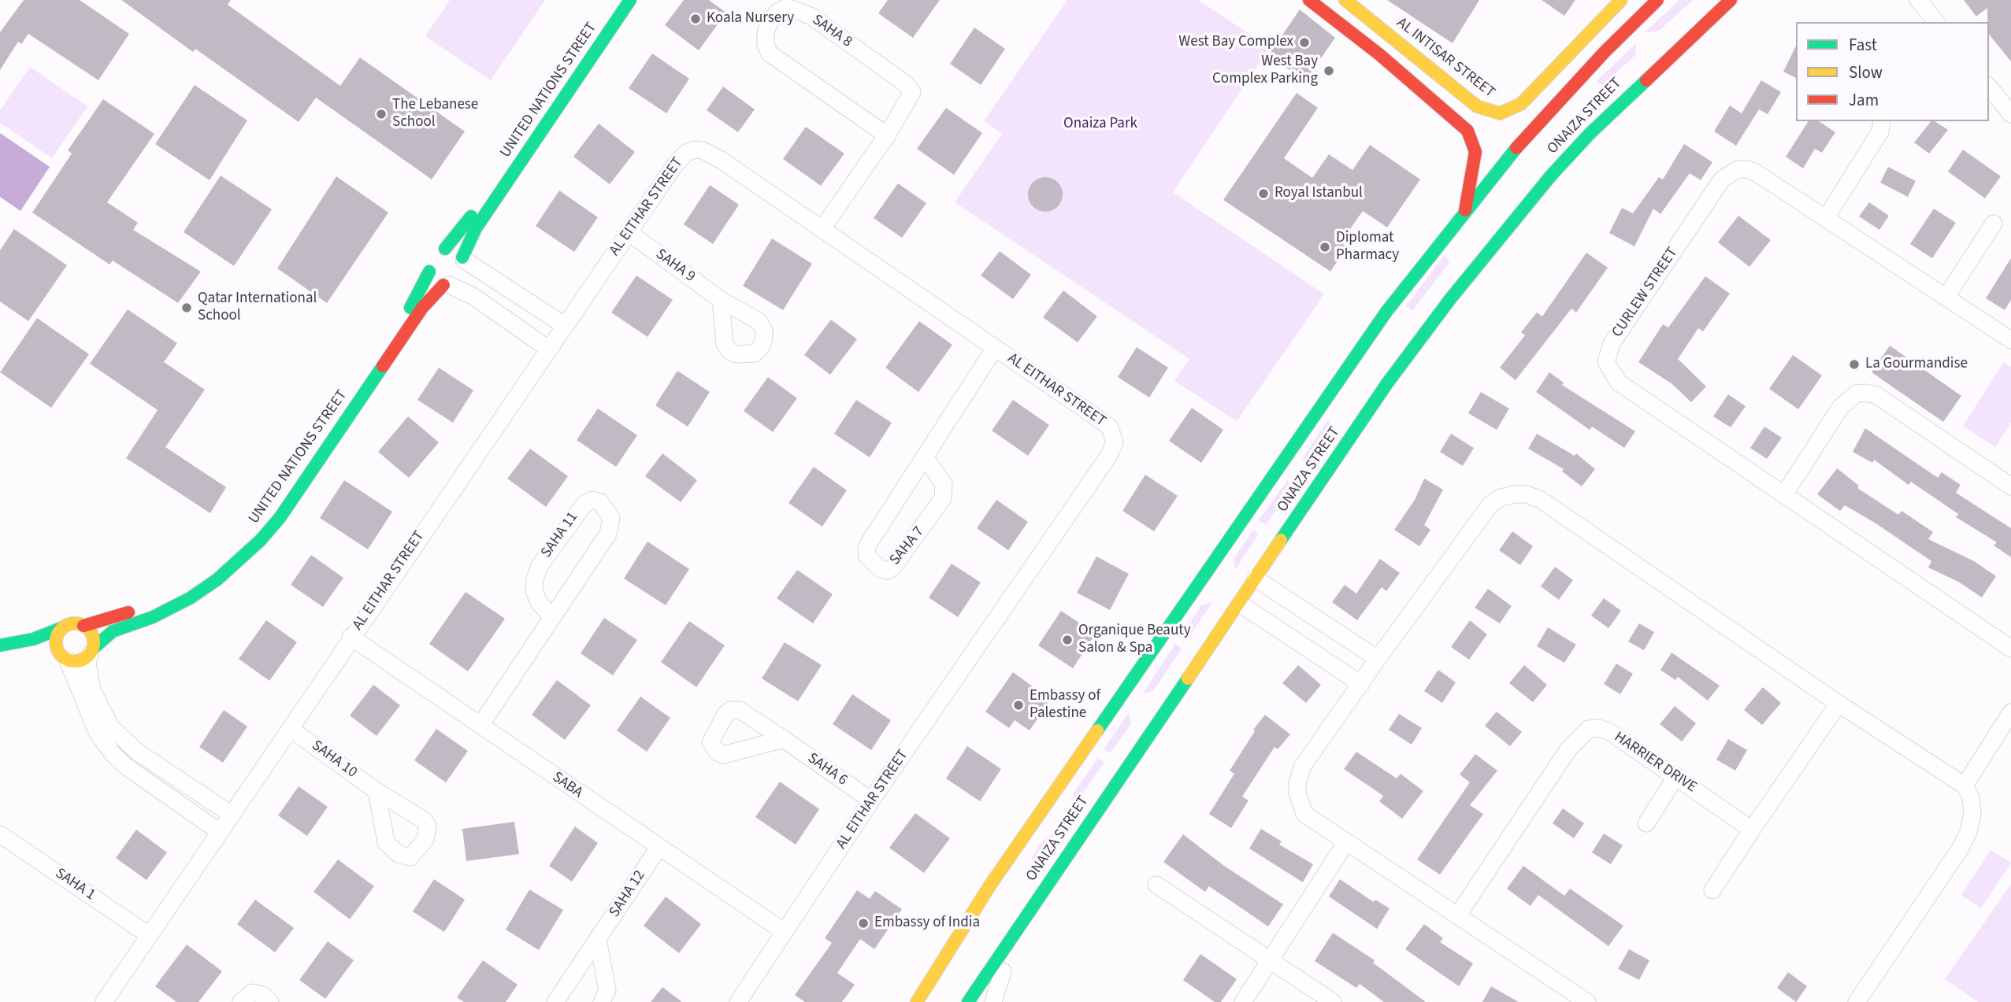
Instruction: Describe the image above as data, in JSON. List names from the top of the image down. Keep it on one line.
{"streets":{"main road":["AL INTISAR STREET","UNITED NATIONS STREET","ONAIZA STREET"],"street":["SAHA 8","AL EITHAR STREET","SAHA 9","CURLEW STREET","SAHA 11","SAHA 7","SAHA 10","HARRIER DRIVE","SAHA 6","SABA","SAHA 1","SAHA 12"]},"crossings":[["SAHA 8","AL EITHAR STREET"],["AL EITHAR STREET","SAHA 9"],["AL EITHAR STREET","SAHA 7"],["AL EITHAR STREET","SAHA 10"],["AL EITHAR STREET","SAHA 6"],["AL EITHAR STREET","SABA"],["AL EITHAR STREET","SAHA 1"],["SAHA 11","SABA"],["SABA","SAHA 12"]],"parks":["Onaiza Park"],"places":["Koala Nursery","West Bay Complex","West Bay Complex Parking","The Lebanese School","Royal Istanbul","Diplomat Pharmacy","Qatar International School","La Gourmandise","Organique Beauty Salon & Spa","Embassy of Palestine","Embassy of India"],"legend":["Fast","Slow","Jam"]}
